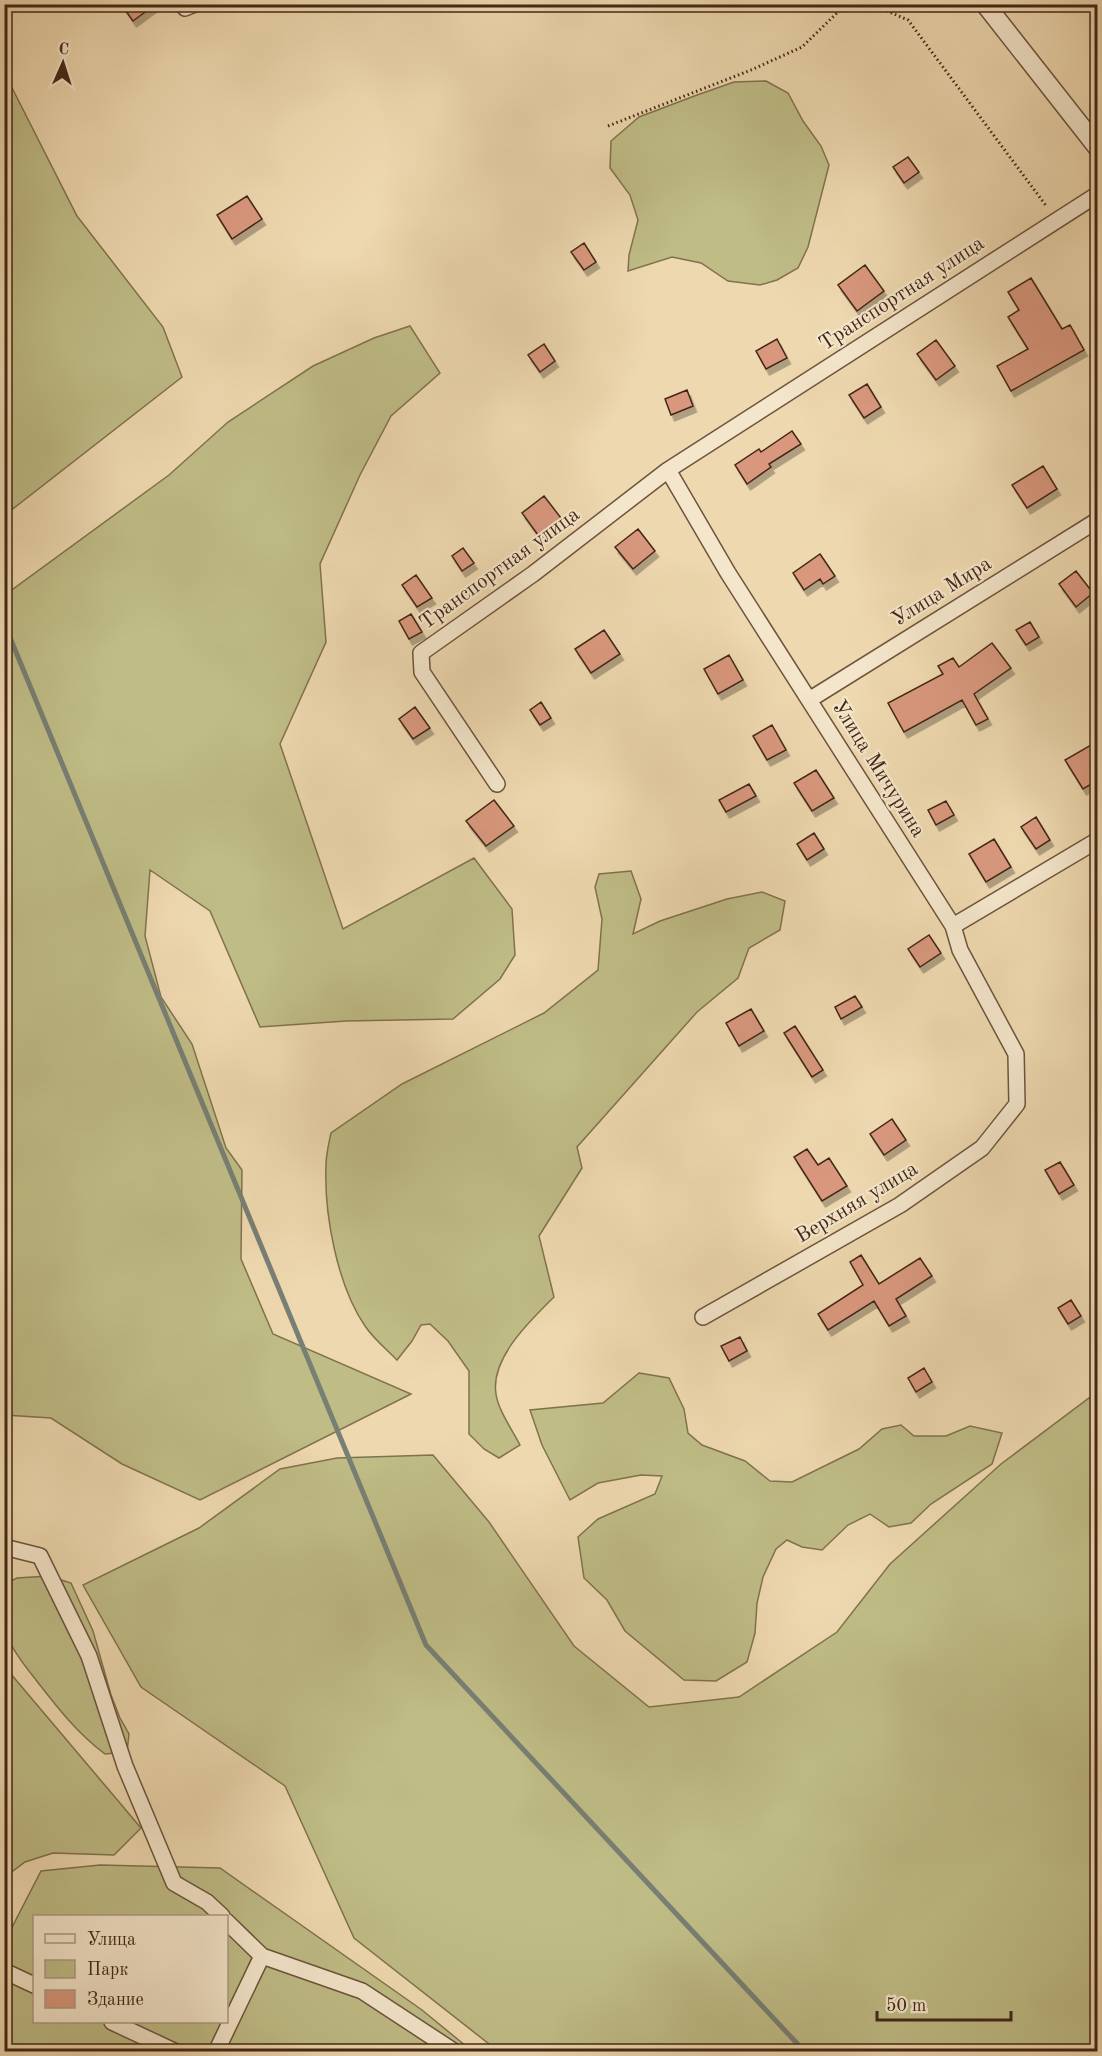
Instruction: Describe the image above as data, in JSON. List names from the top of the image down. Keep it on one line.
{"streets":{"street":["Транспортная улица","Улица Мира","Улица Мичурина","Верхняя улица"]},"crossings":[["Транспортная улица","Улица Мичурина"],["Улица Мира","Улица Мичурина"],["Улица Мичурина","Верхняя улица"]],"legend":["Улица","Парк","Здание"],"scale_bar":"50 m","north":"top"}
